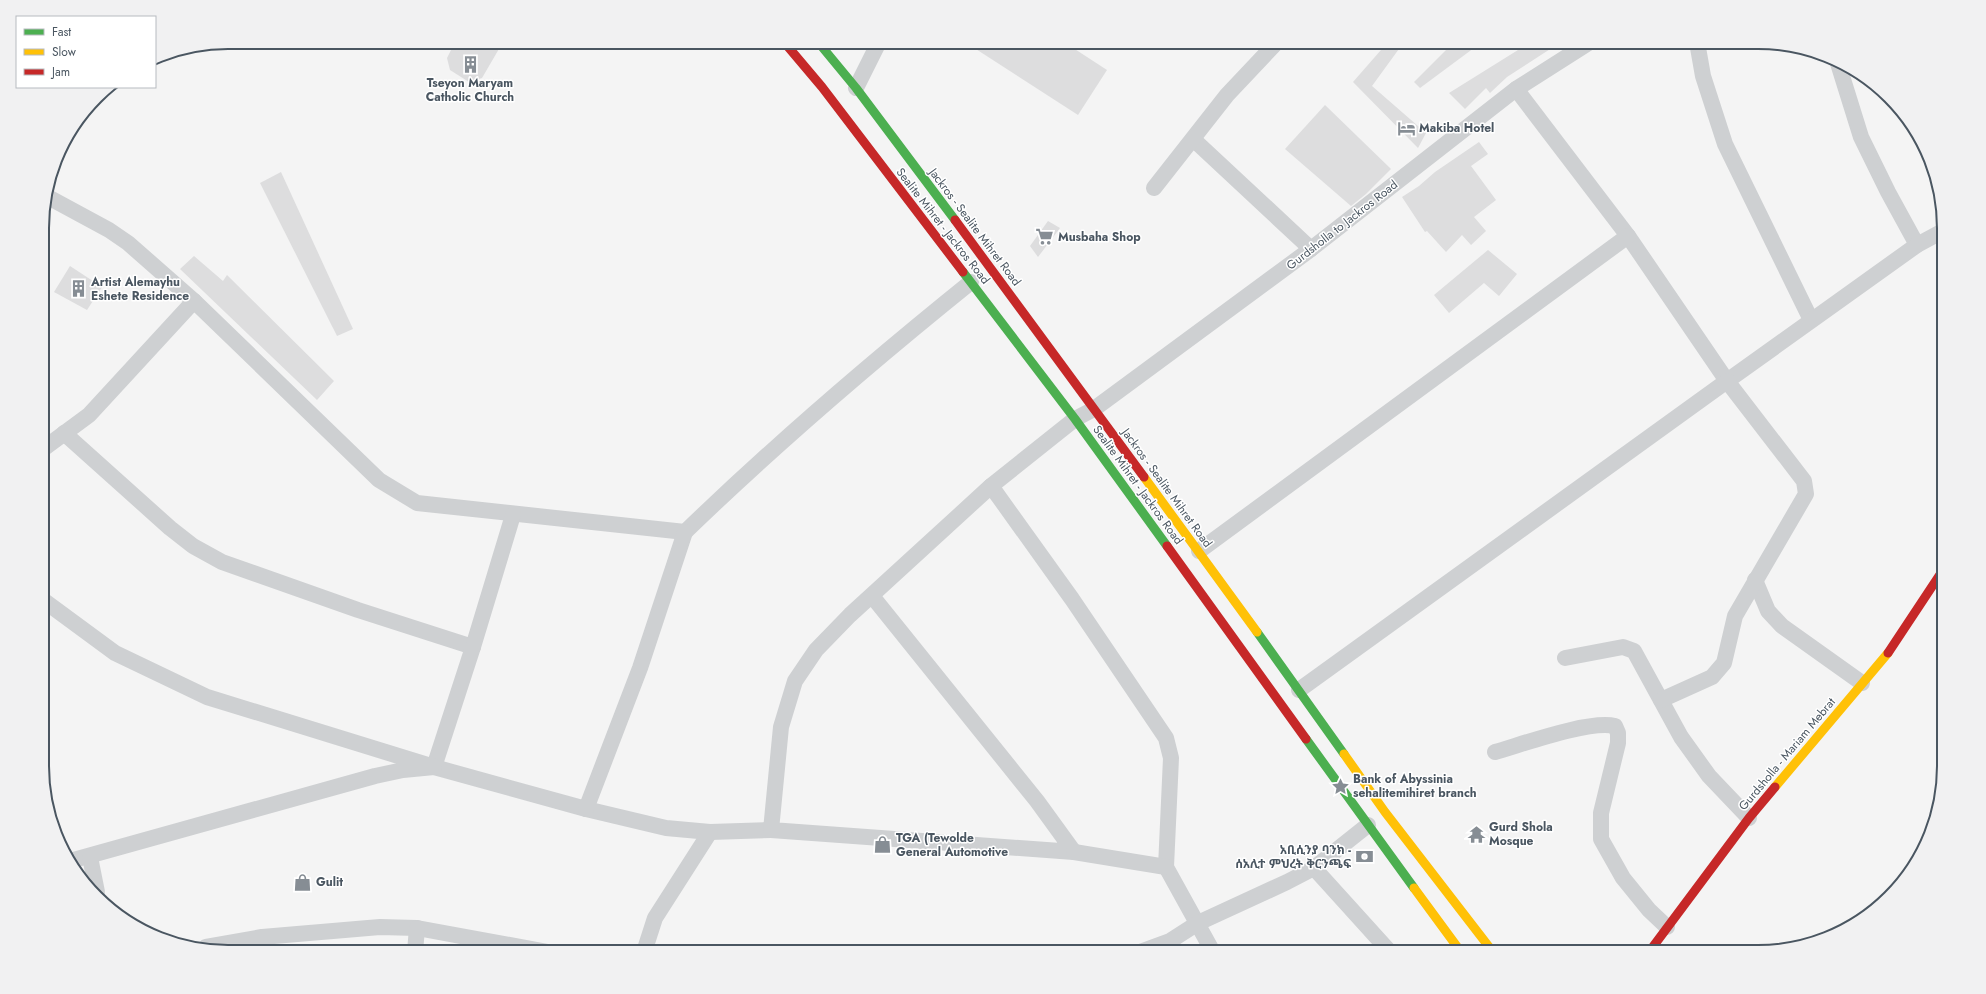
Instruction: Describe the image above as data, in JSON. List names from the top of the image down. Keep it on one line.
{"streets":{"main road":["Sealite Mihret - Jackros Road","Jackros - Sealite Mihret Road","Gurdsholla - Mariam Mebrat"],"street":["Gurdsholla to Jackros Road"]},"crossings":[["Gurdsholla to Jackros Road","Sealite Mihret - Jackros Road"],["Gurdsholla to Jackros Road","Jackros - Sealite Mihret Road"]],"places":{"building":["Tseyon Maryam Catholic Church","Artist Alemayhu Eshete Residence"],"hotel":["Makiba Hotel"],"supermarket":["Musbaha Shop"],"place":["Bank of Abyssinia sehalitemihiret branch"],"temple":["Gurd Shola Mosque"],"shop":["TGA (Tewolde General Automotive","Gulit"],"bank":["አቢሲንያ ባንክ - ሰአሊተ ምህረት ቅርንጫፍ"]},"legend":["Fast","Slow","Jam"]}
